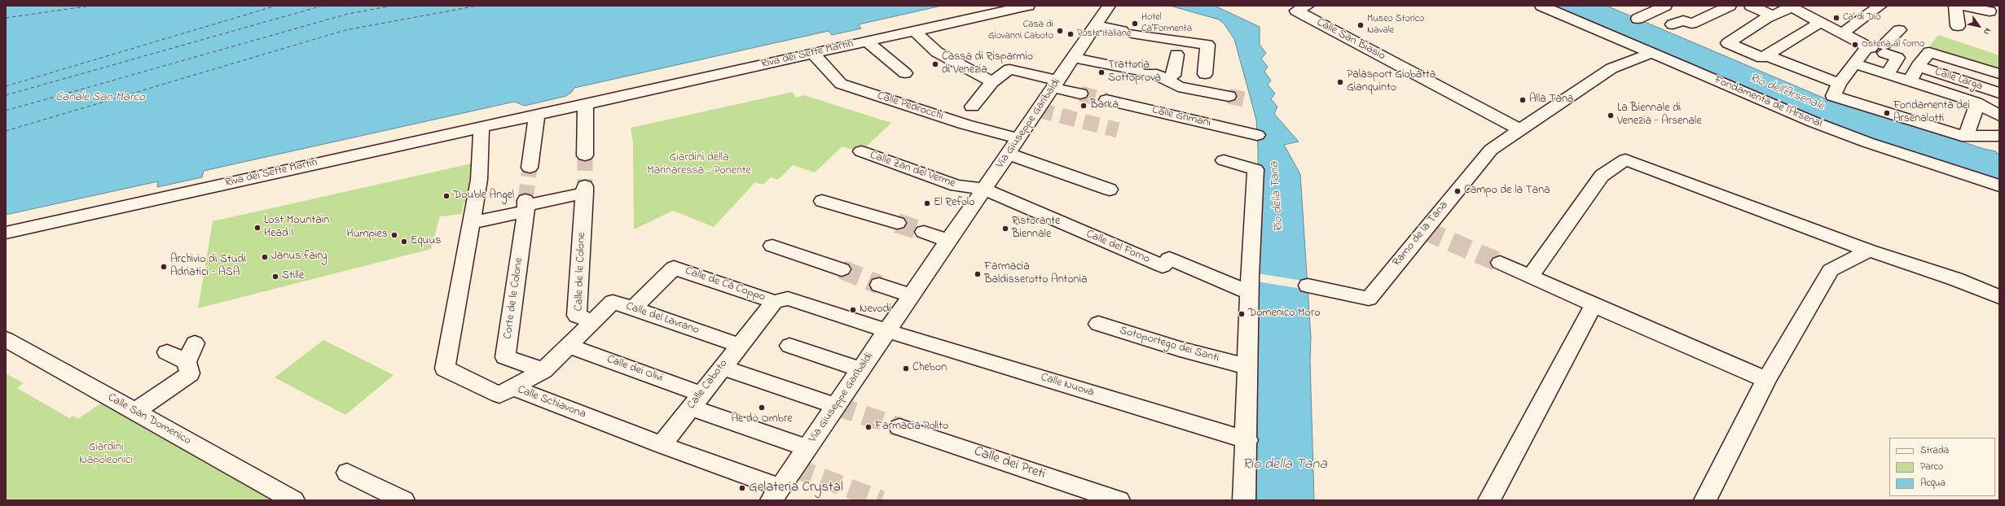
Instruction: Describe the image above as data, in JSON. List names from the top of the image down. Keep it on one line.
{"streets":{"street":["Calle San Biasio","Riva dei Sette Martiri","Calle Larga","Fondamenta de l'Arsenal","Calle Pedrocchi","Calle Grimani","Via Giuseppe Garibaldi","Calle Zan del Verme","Ramo de la Tana","Calle del Forno","Calle de le Colone","Calle de Cà Coppo","Corte de le Colone","Calle del Lavrano","Sotoportego dei Santi","Calle dei Olivi","Calle Caboto","Calle Nuova","Calle Schiavona","Calle San Domenico","Calle dei Preti"]},"crossings":[["Calle San Biasio","Ramo de la Tana"],["Riva dei Sette Martiri","Calle Pedrocchi"],["Riva dei Sette Martiri","Calle Schiavona"],["Calle Pedrocchi","Via Giuseppe Garibaldi"],["Via Giuseppe Garibaldi","Calle Zan del Verme"],["Via Giuseppe Garibaldi","Calle del Forno"],["Via Giuseppe Garibaldi","Calle de Cà Coppo"],["Via Giuseppe Garibaldi","Calle dei Olivi"],["Via Giuseppe Garibaldi","Calle Nuova"],["Via Giuseppe Garibaldi","Calle Schiavona"],["Calle Zan del Verme","Calle del Forno"],["Calle de le Colone","Corte de le Colone"],["Calle de le Colone","Calle del Lavrano"],["Calle de le Colone","Calle dei Olivi"],["Calle de le Colone","Calle Schiavona"],["Calle de Cà Coppo","Calle del Lavrano"],["Calle de Cà Coppo","Calle Caboto"],["Calle de Cà Coppo","Calle Nuova"],["Calle del Lavrano","Calle Caboto"],["Calle dei Olivi","Calle Caboto"],["Calle Caboto","Calle Schiavona"]],"water":["Rio dell'Arsenale","Canale San Marco","Rio della Tana"],"parks":["Giardini della Marinaressa - Ponente","Giardini Napoleonici"],"places":["Ca' di Dio","Hotel Ca'Formenta","Museo Storico Navale","Casa di Giovanni Caboto","Poste Italiane","Osteria al forno","Cassa di Risparmio di Venezia","Trattoria Sottoprova","Palasport Giobatta Gianquinto","Alla Tana","Barka","Fondamenta dei Arsenalotti","La Biennale di Venezia - Arsenale","Campo de la Tana","Double Angel","El Refolo","Lost Mountain Head I","Ristorante Biennale","Humpies","Equus","Janus fairy","Archivio di Studi Adriatici - ASA","Farmacia Baldisserotto Antonia","Stille","Nevodi","Domenico Moro","Chebon","Ae dò Ombre","Farmacia Polito","Gelateria Crystal"],"legend":["Strada","Parco","Acqua"],"north":"bottom right"}
